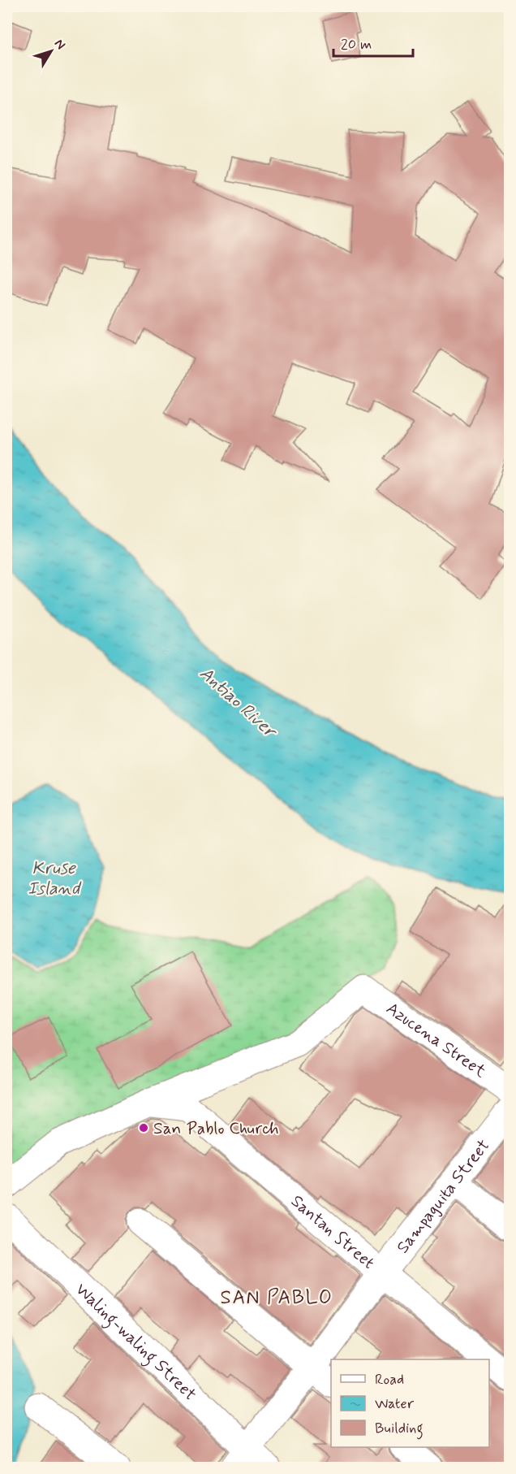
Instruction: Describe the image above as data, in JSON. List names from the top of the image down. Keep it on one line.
{"streets":{"street":["Azucena Street","Sampaguita Street","Santan Street","Waling-waling Street"]},"crossings":[["Azucena Street","Santan Street"],["Sampaguita Street","Santan Street"],["Sampaguita Street","Waling-waling Street"]],"districts":["SAN PABLO"],"water":["Antiao River","Kruse Island"],"places":["San Pablo Church"],"legend":["Road","Water","Building"],"scale_bar":"20 m","north":"top right"}
